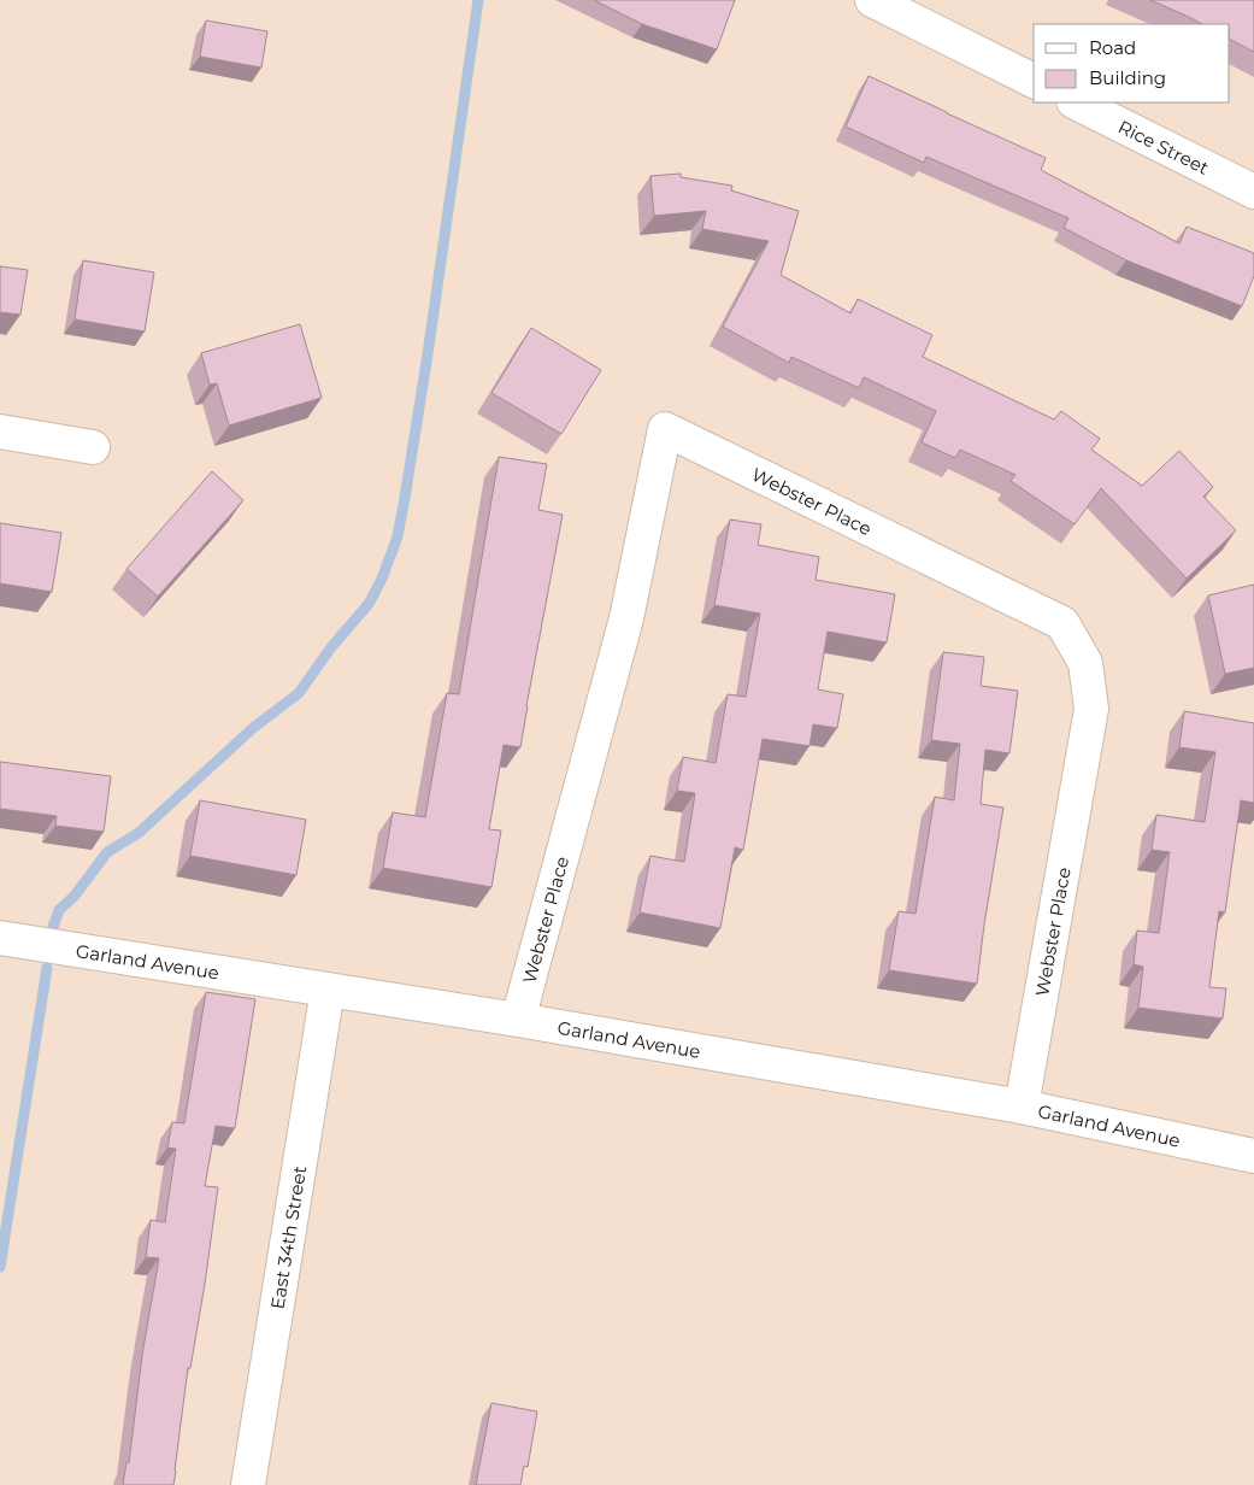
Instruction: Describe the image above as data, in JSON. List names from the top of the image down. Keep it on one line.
{"streets":{"street":["Rice Street","Webster Place","Garland Avenue","East 34th Street"]},"crossings":[["Webster Place","Garland Avenue"],["Garland Avenue","East 34th Street"]],"legend":["Road","Building"]}
